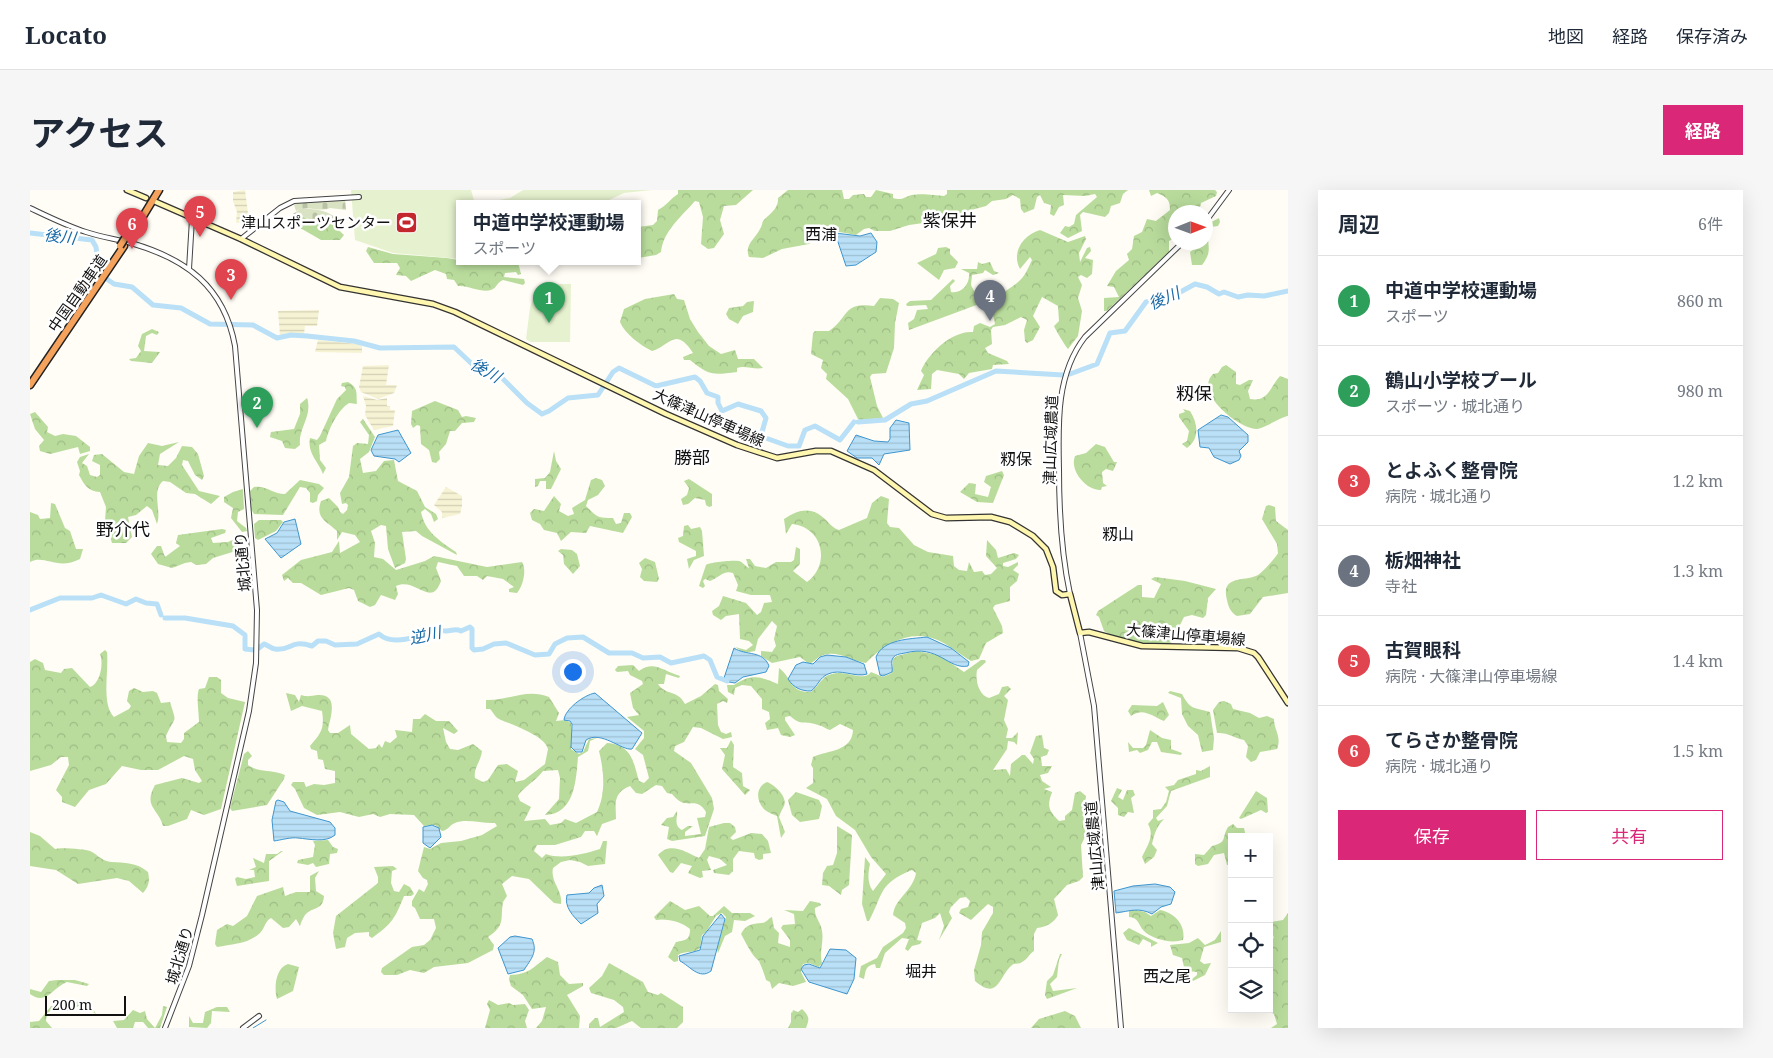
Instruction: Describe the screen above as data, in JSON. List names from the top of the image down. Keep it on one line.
{"streets":{"highway":["中国自動車道"],"main road":["大篠津山停車場線"],"street":["津山広域農道","城北通り"]},"crossings":[["大篠津山停車場線","津山広域農道"]],"districts":["紫保井","西浦","籾保","勝部","籾保","野介代","籾山","堀井","西之尾"],"water":["後川","逆川"],"places":{"sports":["津山スポーツセンター"]},"scale_bar":"200 m","north":"right","page":{"header":"Locato","nav":["地図","経路","保存済み"],"title":"アクセス","buttons":["経路",["保存","共有"]],"heading":["周辺","6件"],"pins":["5","6","3","4","1","2"],"popup":["中道中学校運動場","スポーツ"],"list":[{"mark":"1","name":"中道中学校運動場","note":"スポーツ","value":"860 m"},{"mark":"2","name":"鶴山小学校プール","note":"スポーツ · 城北通り","value":"980 m"},{"mark":"3","name":"とよふく整骨院","note":"病院 · 城北通り","value":"1.2 km"},{"mark":"4","name":"栃畑神社","note":"寺社","value":"1.3 km"},{"mark":"5","name":"古賀眼科","note":"病院 · 大篠津山停車場線","value":"1.4 km"},{"mark":"6","name":"てらさか整骨院","note":"病院 · 城北通り","value":"1.5 km"}],"map_buttons":["+","−"],"scale":"200 m"}}
